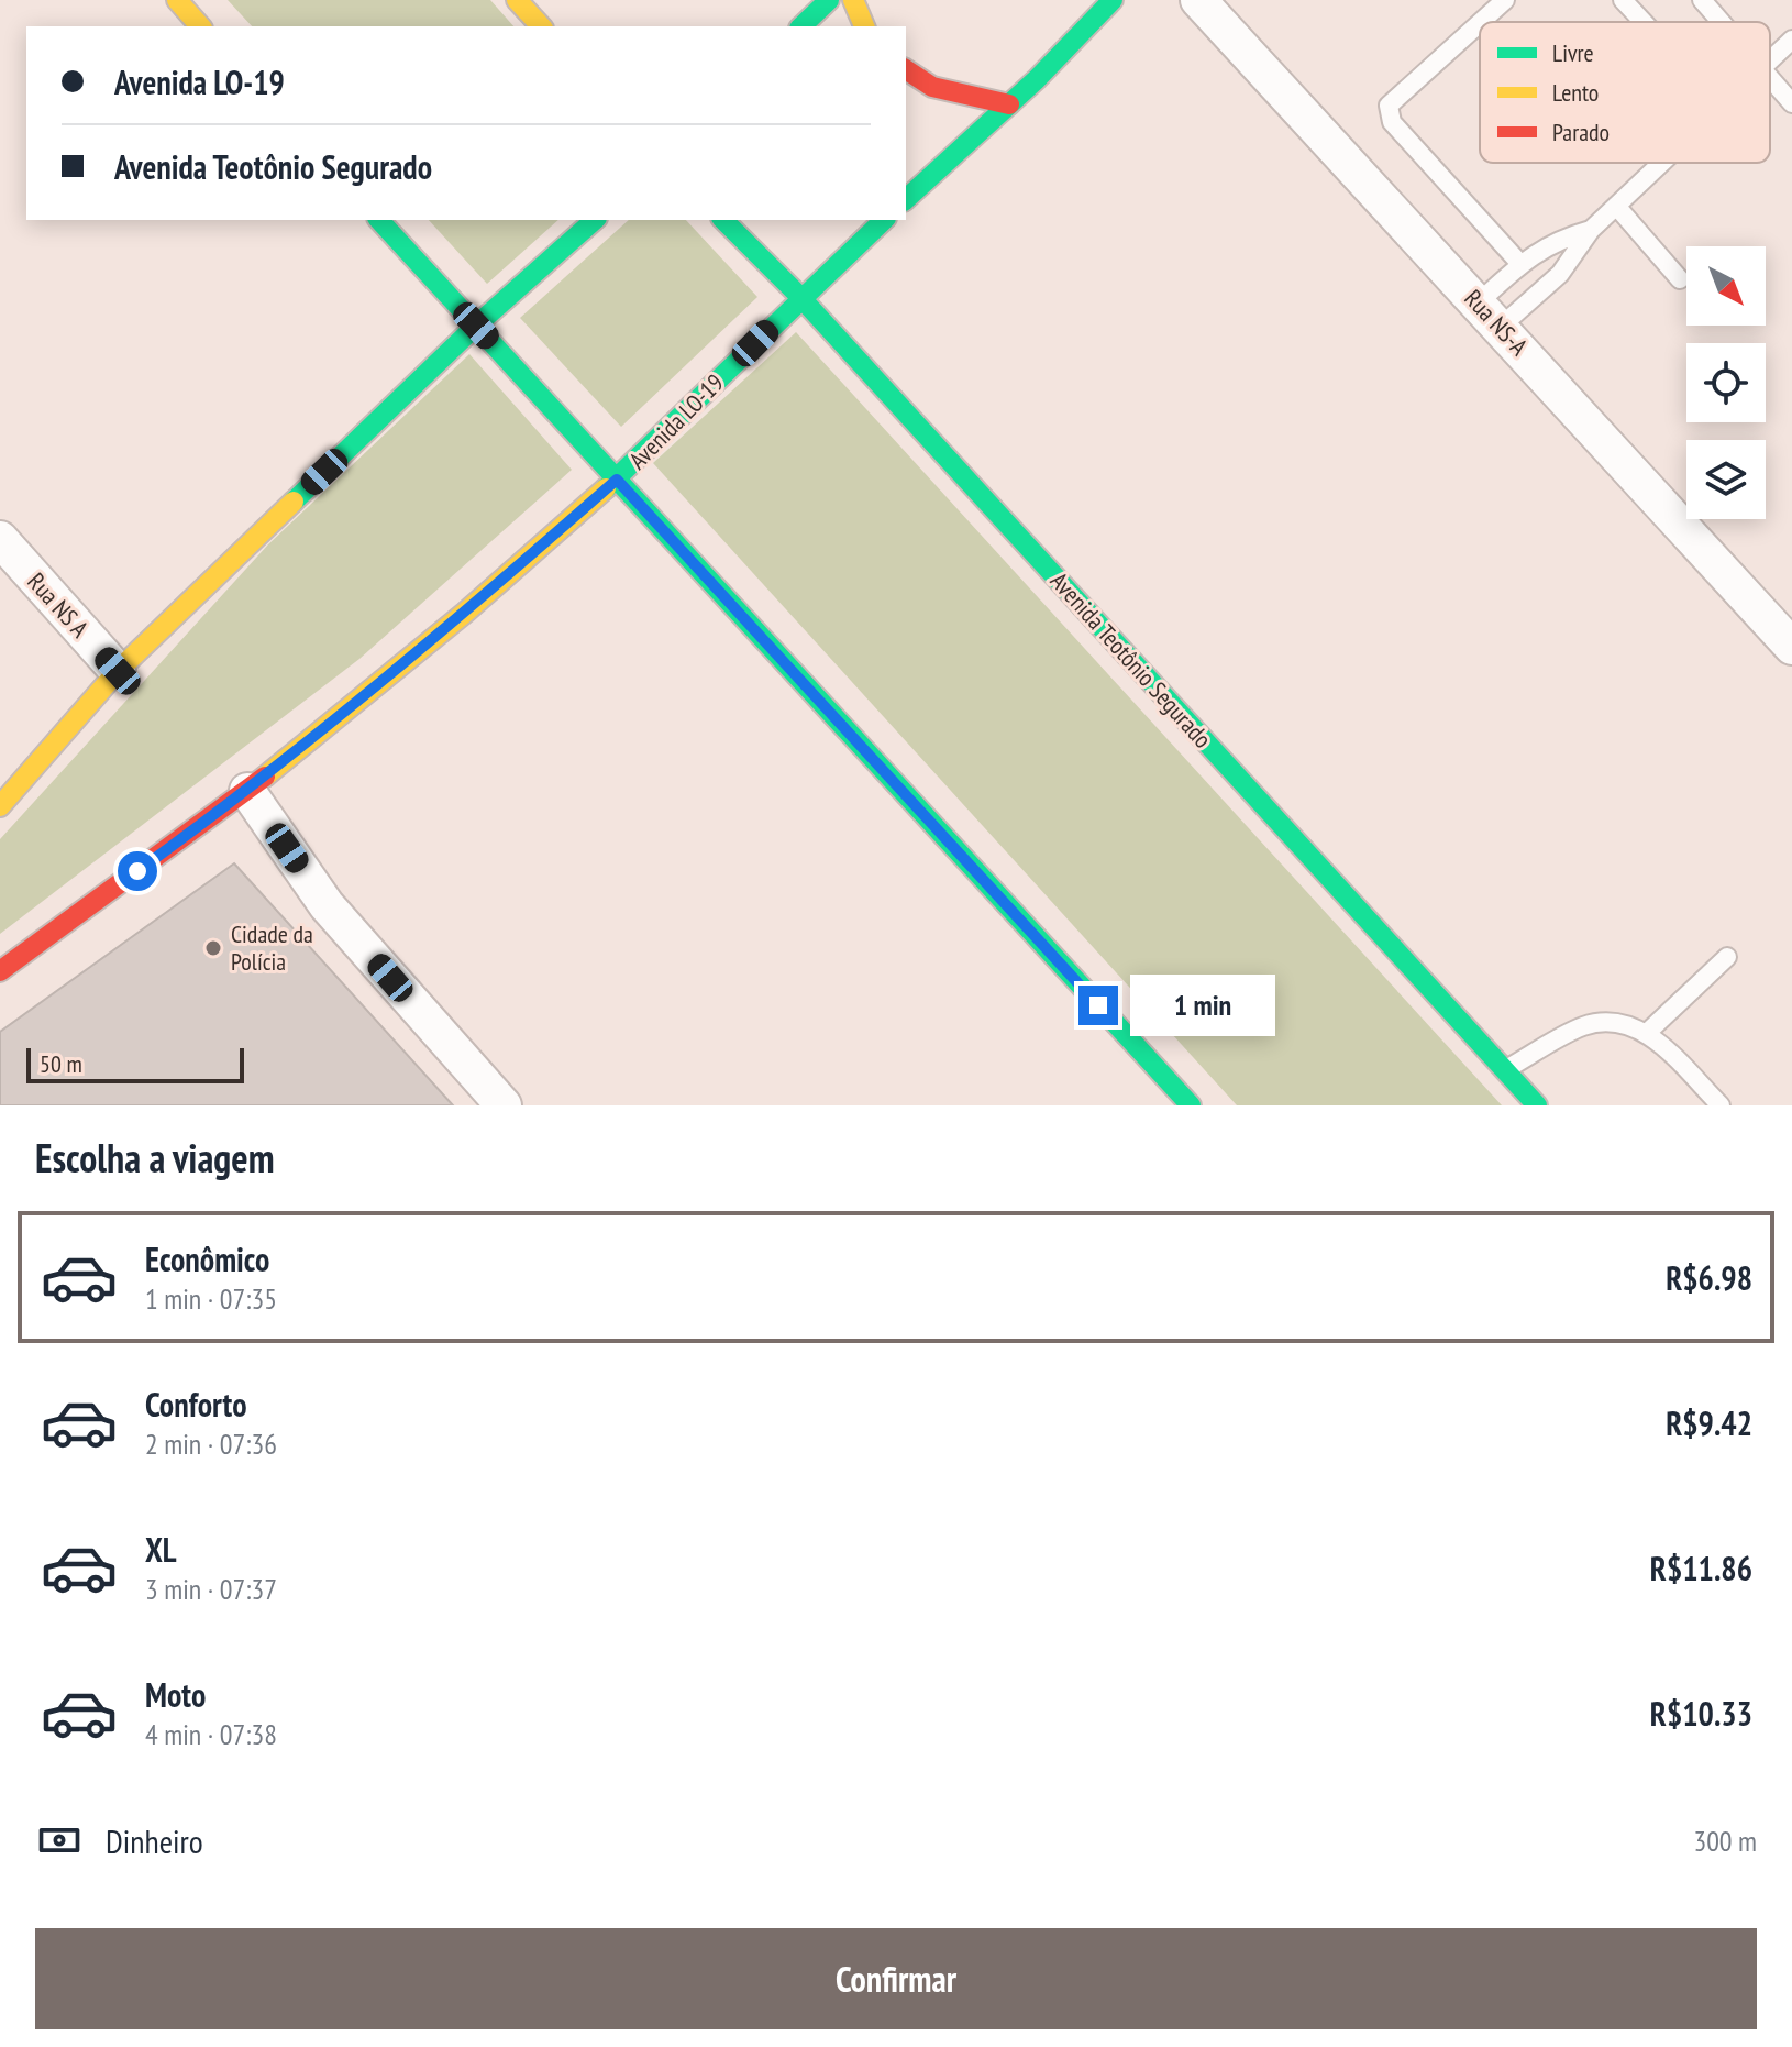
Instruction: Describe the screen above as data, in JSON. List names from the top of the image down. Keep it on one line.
{"streets":{"main road":["Avenida LO-19","Avenida Teotônio Segurado"],"street":["Rua NS-A","Rua NS A"]},"crossings":[["Avenida LO-19","Avenida Teotônio Segurado"]],"places":["Cidade da Polícia"],"legend":["Livre","Lento","Parado"],"scale_bar":"50 m","north":"bottom right","page":{"banner":["Avenida LO-19","Avenida Teotônio Segurado"],"bubble":"1 min","scale":"50 m","heading":"Escolha a viagem","list":[{"name":"Econômico","note":"1 min · 07:35","value":"R$6.98"},{"name":"Conforto","note":"2 min · 07:36","value":"R$9.42"},{"name":"XL","note":"3 min · 07:37","value":"R$11.86"},{"name":"Moto","note":"4 min · 07:38","value":"R$10.33"}],"pay":["Dinheiro","300 m"],"buttons":"Confirmar"}}
